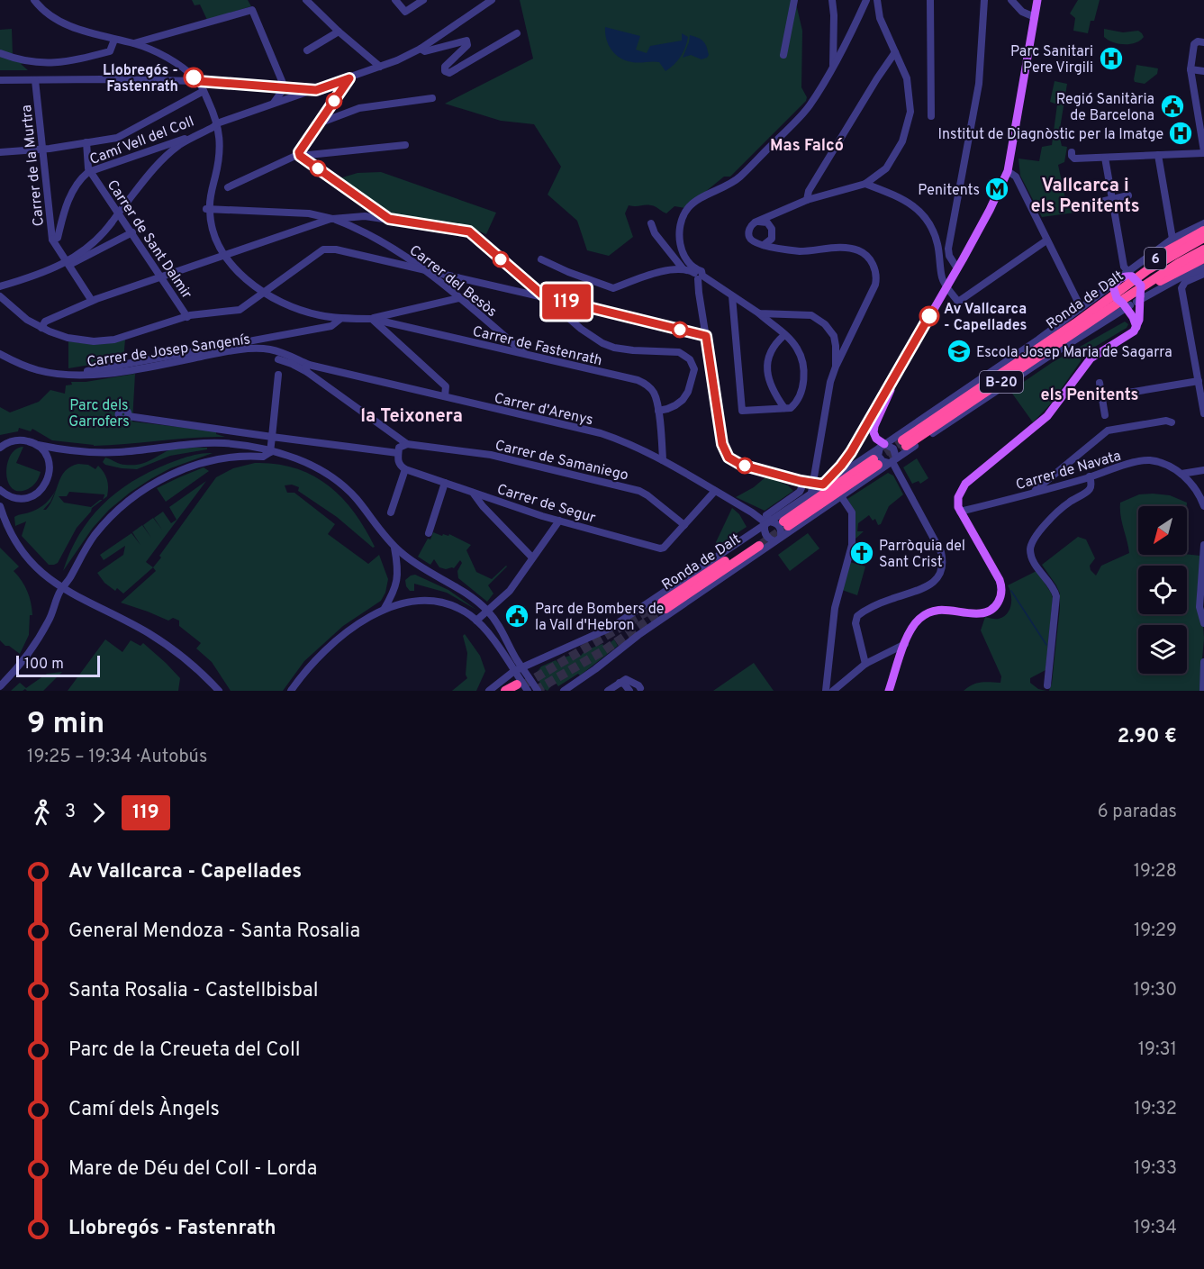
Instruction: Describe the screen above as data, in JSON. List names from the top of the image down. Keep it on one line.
{"streets":{"highway":["6","Ronda de Dalt","B-20"],"street":["Camí Vell del Coll","Carrer de la Murtra","Carrer de Sant Dalmir","Carrer del Besòs","Carrer de Fastenrath","Carrer de Josep Sangenís","Carrer d'Arenys","Carrer de Samaniego","Carrer de Navata","Carrer de Segur"]},"crossings":[["Camí Vell del Coll","Carrer de la Murtra"],["Camí Vell del Coll","Carrer de Sant Dalmir"],["Camí Vell del Coll","Carrer de Fastenrath"],["6","Ronda de Dalt"],["Carrer del Besòs","Carrer de Fastenrath"],["Carrer de Fastenrath","Carrer d'Arenys"],["Carrer de Josep Sangenís","Carrer d'Arenys"],["Carrer de Josep Sangenís","Carrer de Samaniego"],["Carrer d'Arenys","Carrer de Samaniego"],["Carrer de Samaniego","Carrer de Segur"]],"districts":["Mas Falcó","Vallcarca i els Penitents","els Penitents","la Teixonera"],"parks":["Parc dels Garrofers"],"places":{"hospital":["Parc Sanitari Pere Virgili","Institut de Diagnòstic per la Imatge"],"other":["Llobregós - Fastenrath","Av Vallcarca - Capellades"],"public building":["Regió Sanitària de Barcelona","Parc de Bombers de la Vall d'Hebron"],"metro station":["Penitents"],"school or university":["Escola Josep Maria de Sagarra"],"church":["Parròquia del Sant Crist"]},"lines":["bus line 119"],"scale_bar":"100 m","north":"bottom left","page":{"on_map":"119","scale":"100 m","heading":["9 min","19:25 – 19:34 · Autobús","2.90 €"],"legs":["3","119","6 paradas"],"list":[{"name":"Av Vallcarca - Capellades","value":"19:28"},{"name":"General Mendoza - Santa Rosalia","value":"19:29"},{"name":"Santa Rosalia - Castellbisbal","value":"19:30"},{"name":"Parc de la Creueta del Coll","value":"19:31"},{"name":"Camí dels Àngels","value":"19:32"},{"name":"Mare de Déu del Coll - Lorda","value":"19:33"},{"name":"Llobregós - Fastenrath","value":"19:34"}]}}
